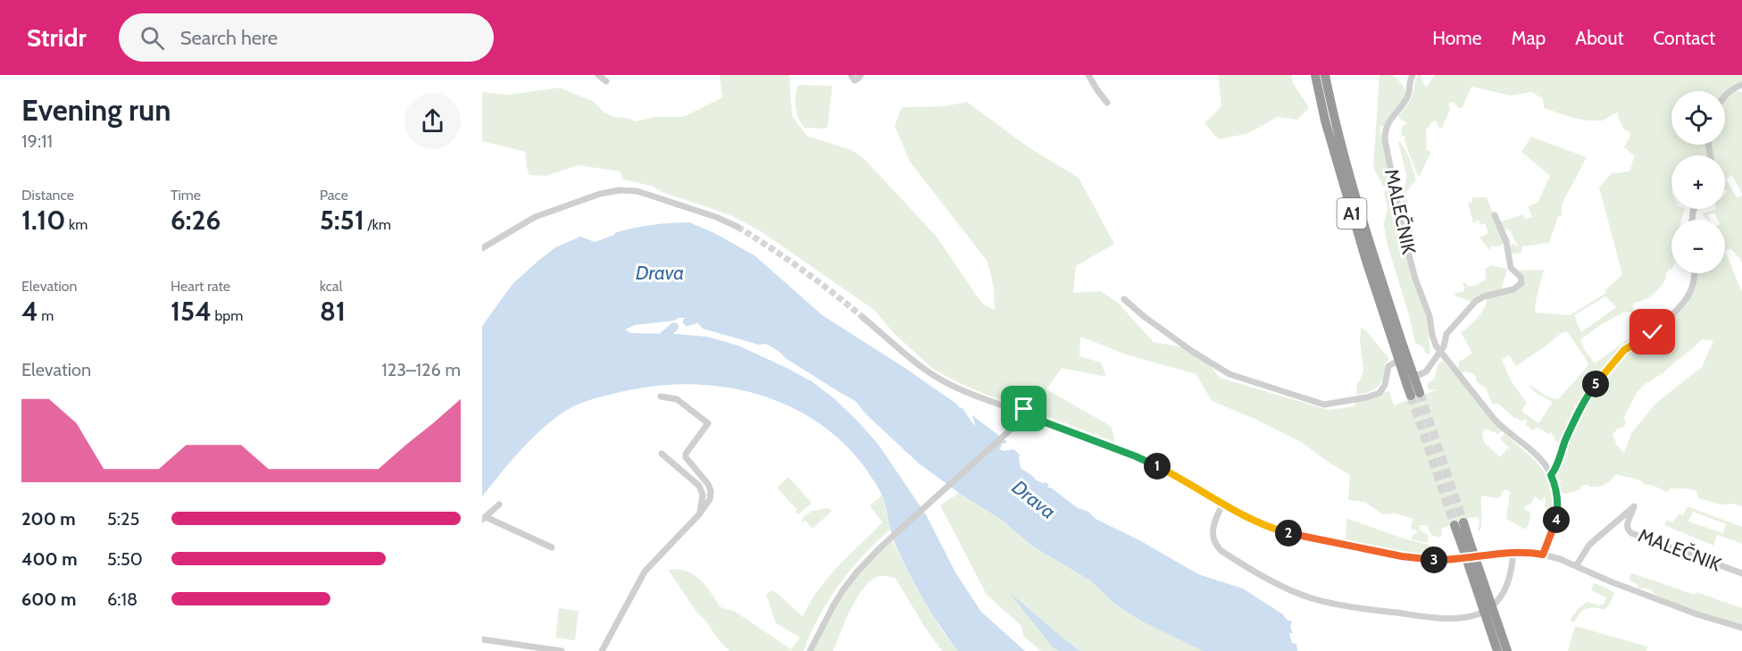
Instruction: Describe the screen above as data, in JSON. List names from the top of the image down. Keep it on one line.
{"streets":{"highway":["A1"],"street":["MALEČNIK"]},"water":["Drava"],"page":{"header":"Stridr","search":"Search here","nav":["Home","Map","About","Contact"],"heading":["Evening run","19:11"],"map_buttons":["+","−"],"stats":[["Distance","1.10 km"],["Time","6:26"],["Pace","5:51 /km"],["Elevation","4 m"],["Heart rate","154 bpm"],["kcal","81"]],"chart":["Elevation","123–126 m"],"pins":["5","1","4","2","3"],"list":[{"name":"200 m","note":"5:25"},{"name":"400 m","note":"5:50"},{"name":"600 m","note":"6:18"}]}}
